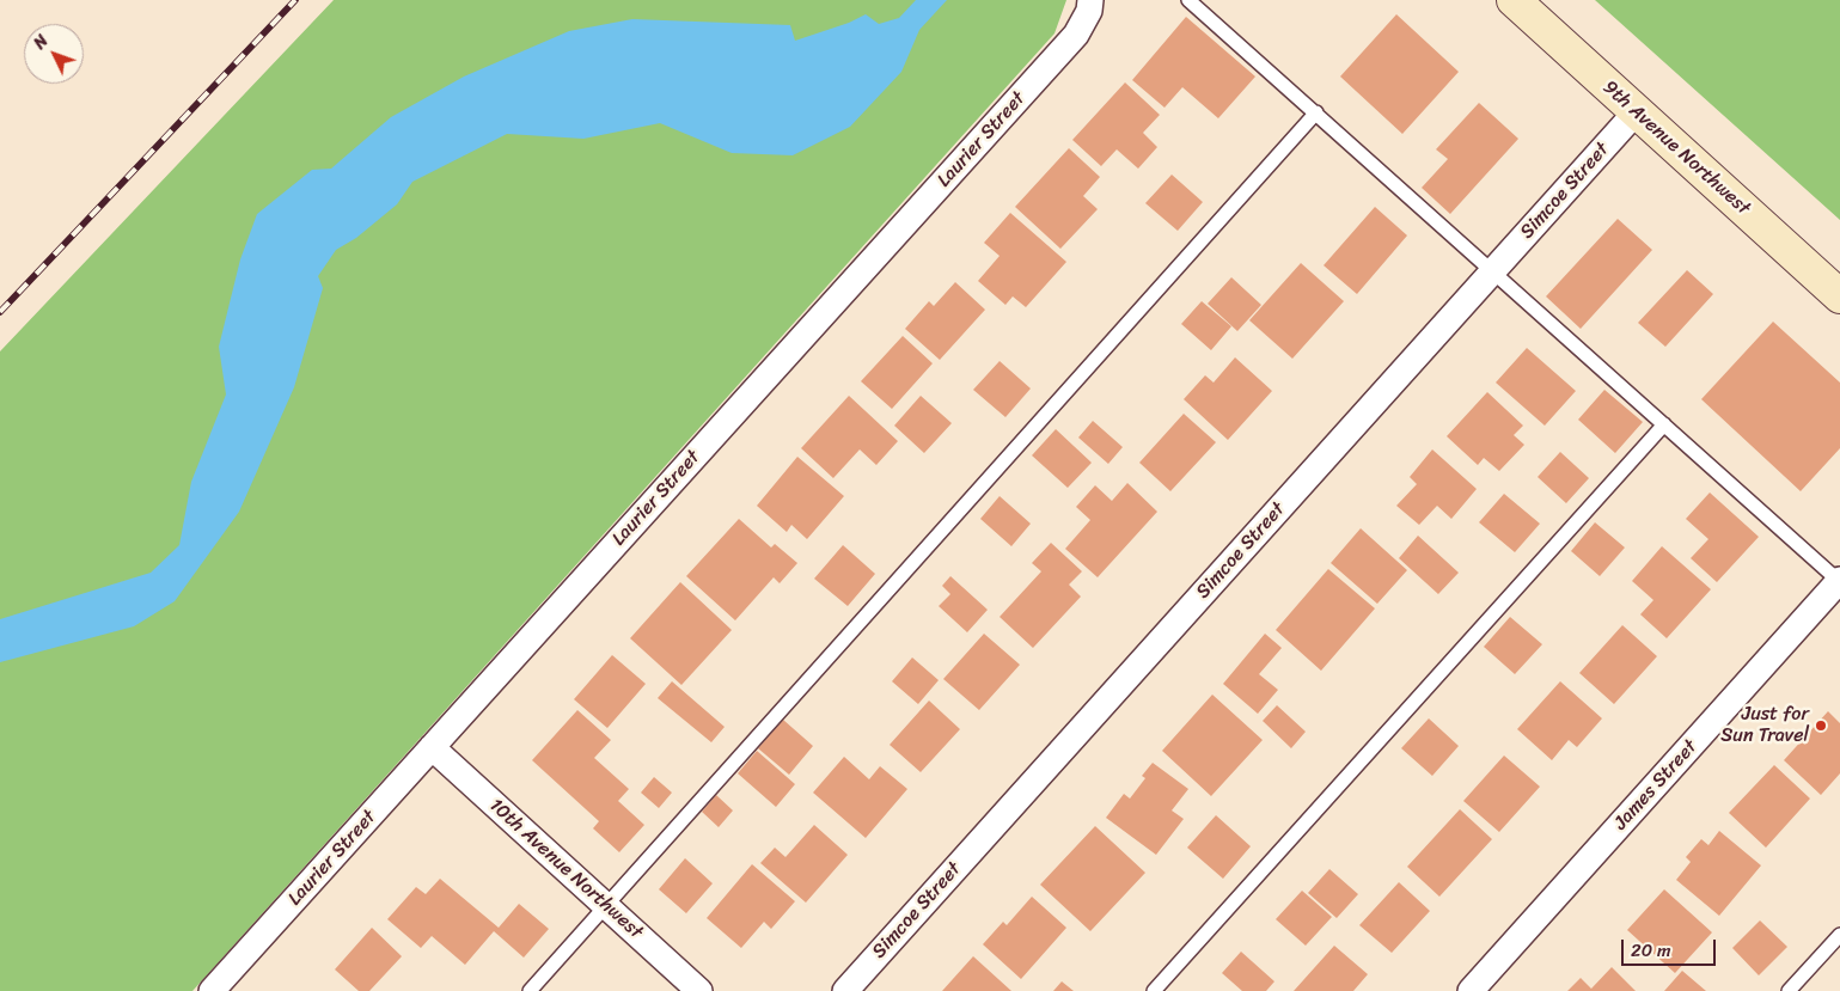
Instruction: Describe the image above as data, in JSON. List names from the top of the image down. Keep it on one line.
{"streets":{"main road":["9th Avenue Northwest"],"street":["Laurier Street","Simcoe Street","James Street","10th Avenue Northwest"]},"crossings":[["Laurier Street","10th Avenue Northwest"],["9th Avenue Northwest","Simcoe Street"]],"places":["Just for Sun Travel"],"scale_bar":"20 m","north":"top left"}
